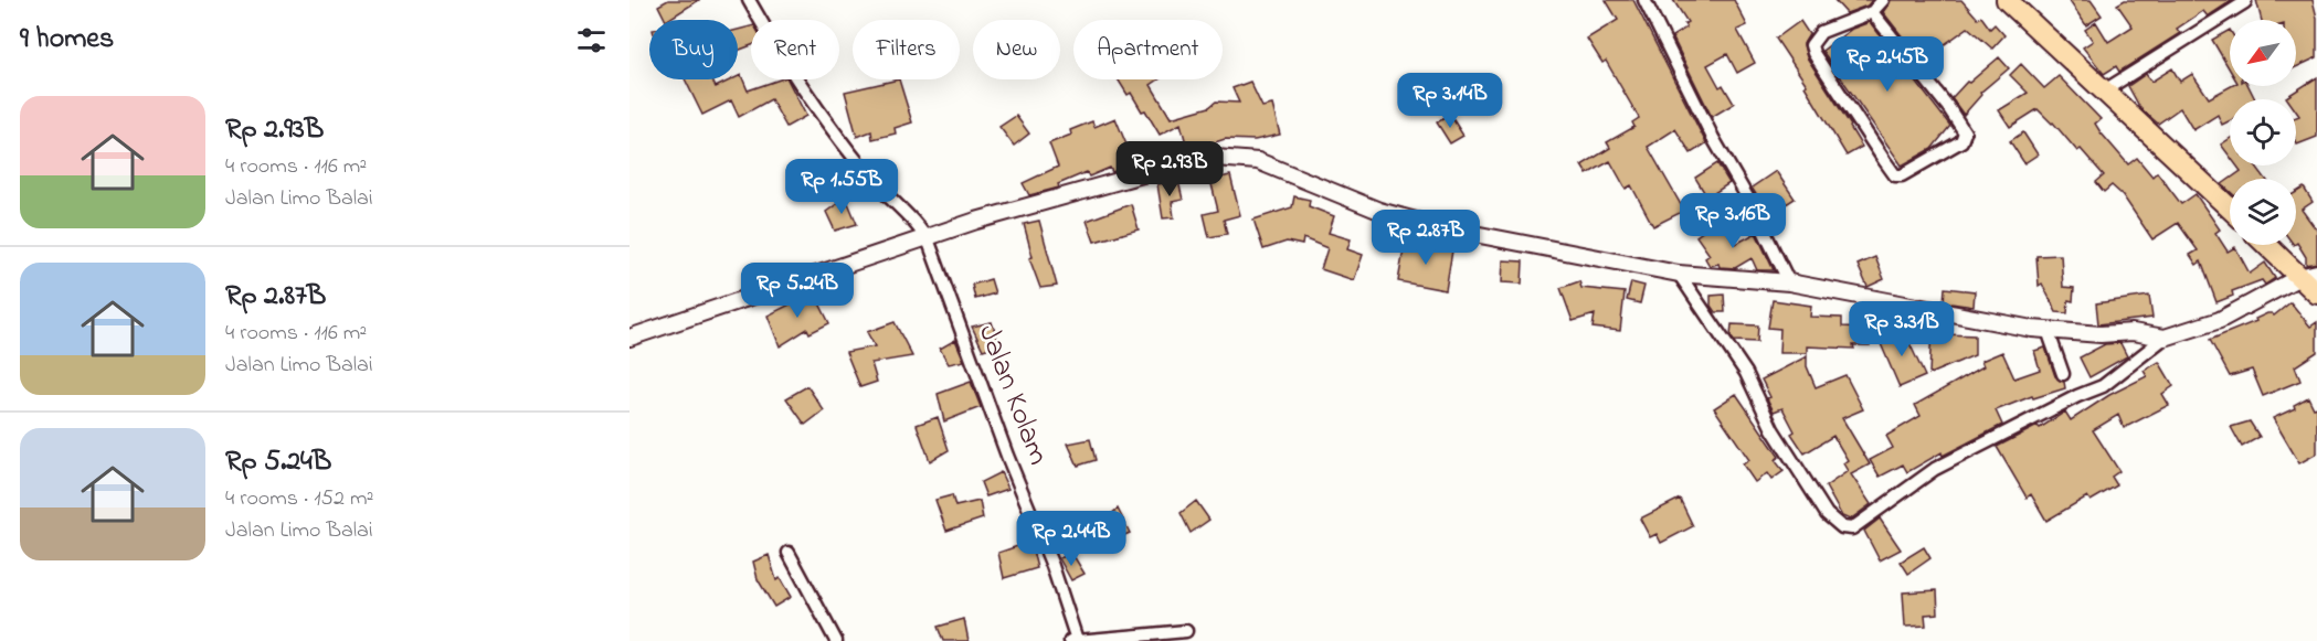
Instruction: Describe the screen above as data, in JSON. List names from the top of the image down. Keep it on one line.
{"streets":{"street":["Jalan Kolam"]},"north":"bottom left","page":{"heading":"9 homes","chip":["Buy","Rent","Filters","New","Apartment"],"price":["Rp 2.45B","Rp 3.14B","Rp 2.93B","Rp 1.55B","Rp 3.16B","Rp 2.87B","Rp 5.24B","Rp 3.31B","Rp 2.44B"],"list":[{"name":"Rp 2.93B","note":"4 rooms · 116 m² · Jalan Limo Balai"},{"name":"Rp 2.87B","note":"4 rooms · 116 m² · Jalan Limo Balai"},{"name":"Rp 5.24B","note":"4 rooms · 152 m² · Jalan Limo Balai"}]}}
